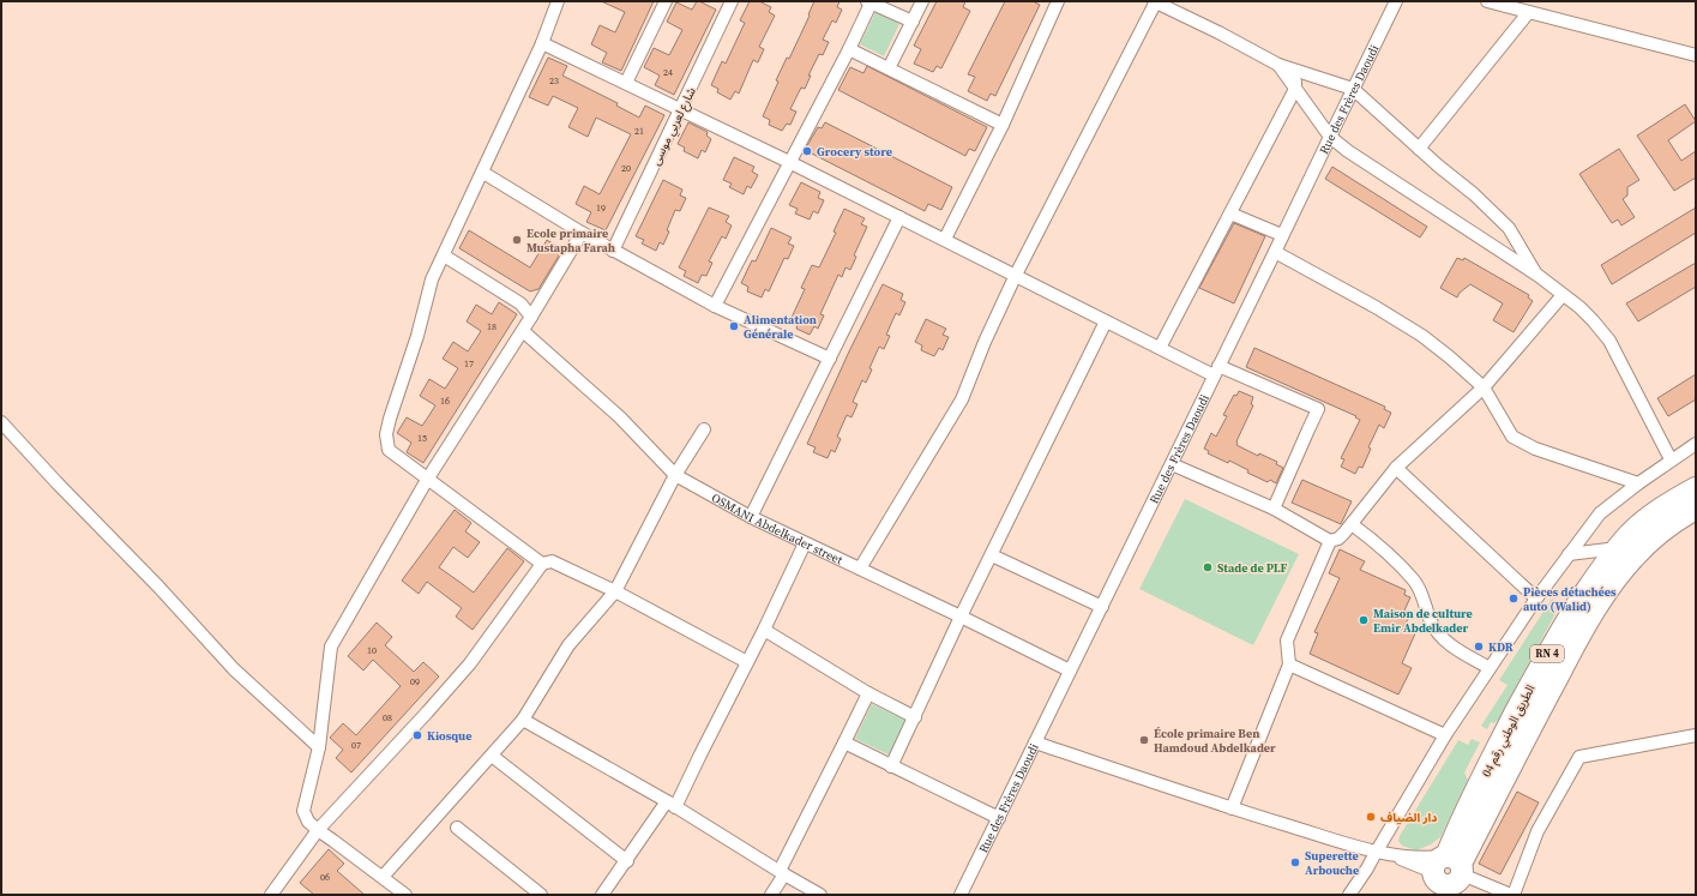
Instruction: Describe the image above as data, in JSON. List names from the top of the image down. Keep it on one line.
{"streets":{"highway":["RN 4","الطريق الوطني رقم 04"],"street":["Rue des Frères Daoudi","شارع لعربي موسى","OSMANI Abdelkader street"]},"crossings":[["Rue des Frères Daoudi","OSMANI Abdelkader street"]],"places":["Grocery store","Ecole primaire Mustapha Farah","Alimentation Générale","Stade de PLF","Pièces détachées auto (Walid)","Maison de culture Emir Abdelkader","KDR","Kiosque","École primaire Ben Hamdoud Abdelkader","دار الضياف","Superette Arbouche"],"house_numbers":["24","23","21","20","19","18","17","16","15","10","09","08","07","06"]}
